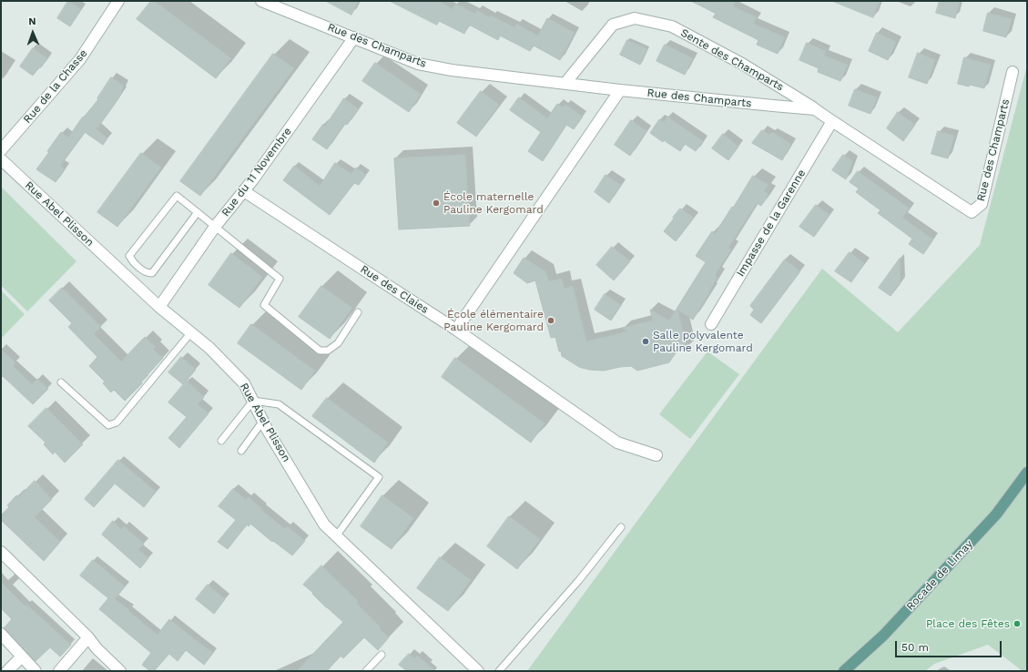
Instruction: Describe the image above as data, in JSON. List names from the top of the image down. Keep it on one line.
{"streets":{"main road":["Rocade de Limay"],"street":["Rue des Champarts","Sente des Champarts","Rue de la Chasse","Rue du 11 Novembre","Rue Abel Plisson","Impasse de la Garenne","Rue des Claies"]},"crossings":[["Rue des Champarts","Sente des Champarts"],["Rue des Champarts","Rue du 11 Novembre"],["Rue des Champarts","Impasse de la Garenne"],["Rue du 11 Novembre","Rue Abel Plisson"],["Rue du 11 Novembre","Rue des Claies"]],"places":["École maternelle Pauline Kergomard","École élémentaire Pauline Kergomard","Salle polyvalente Pauline Kergomard","Place des Fêtes"],"scale_bar":"50 m","north":"top"}
